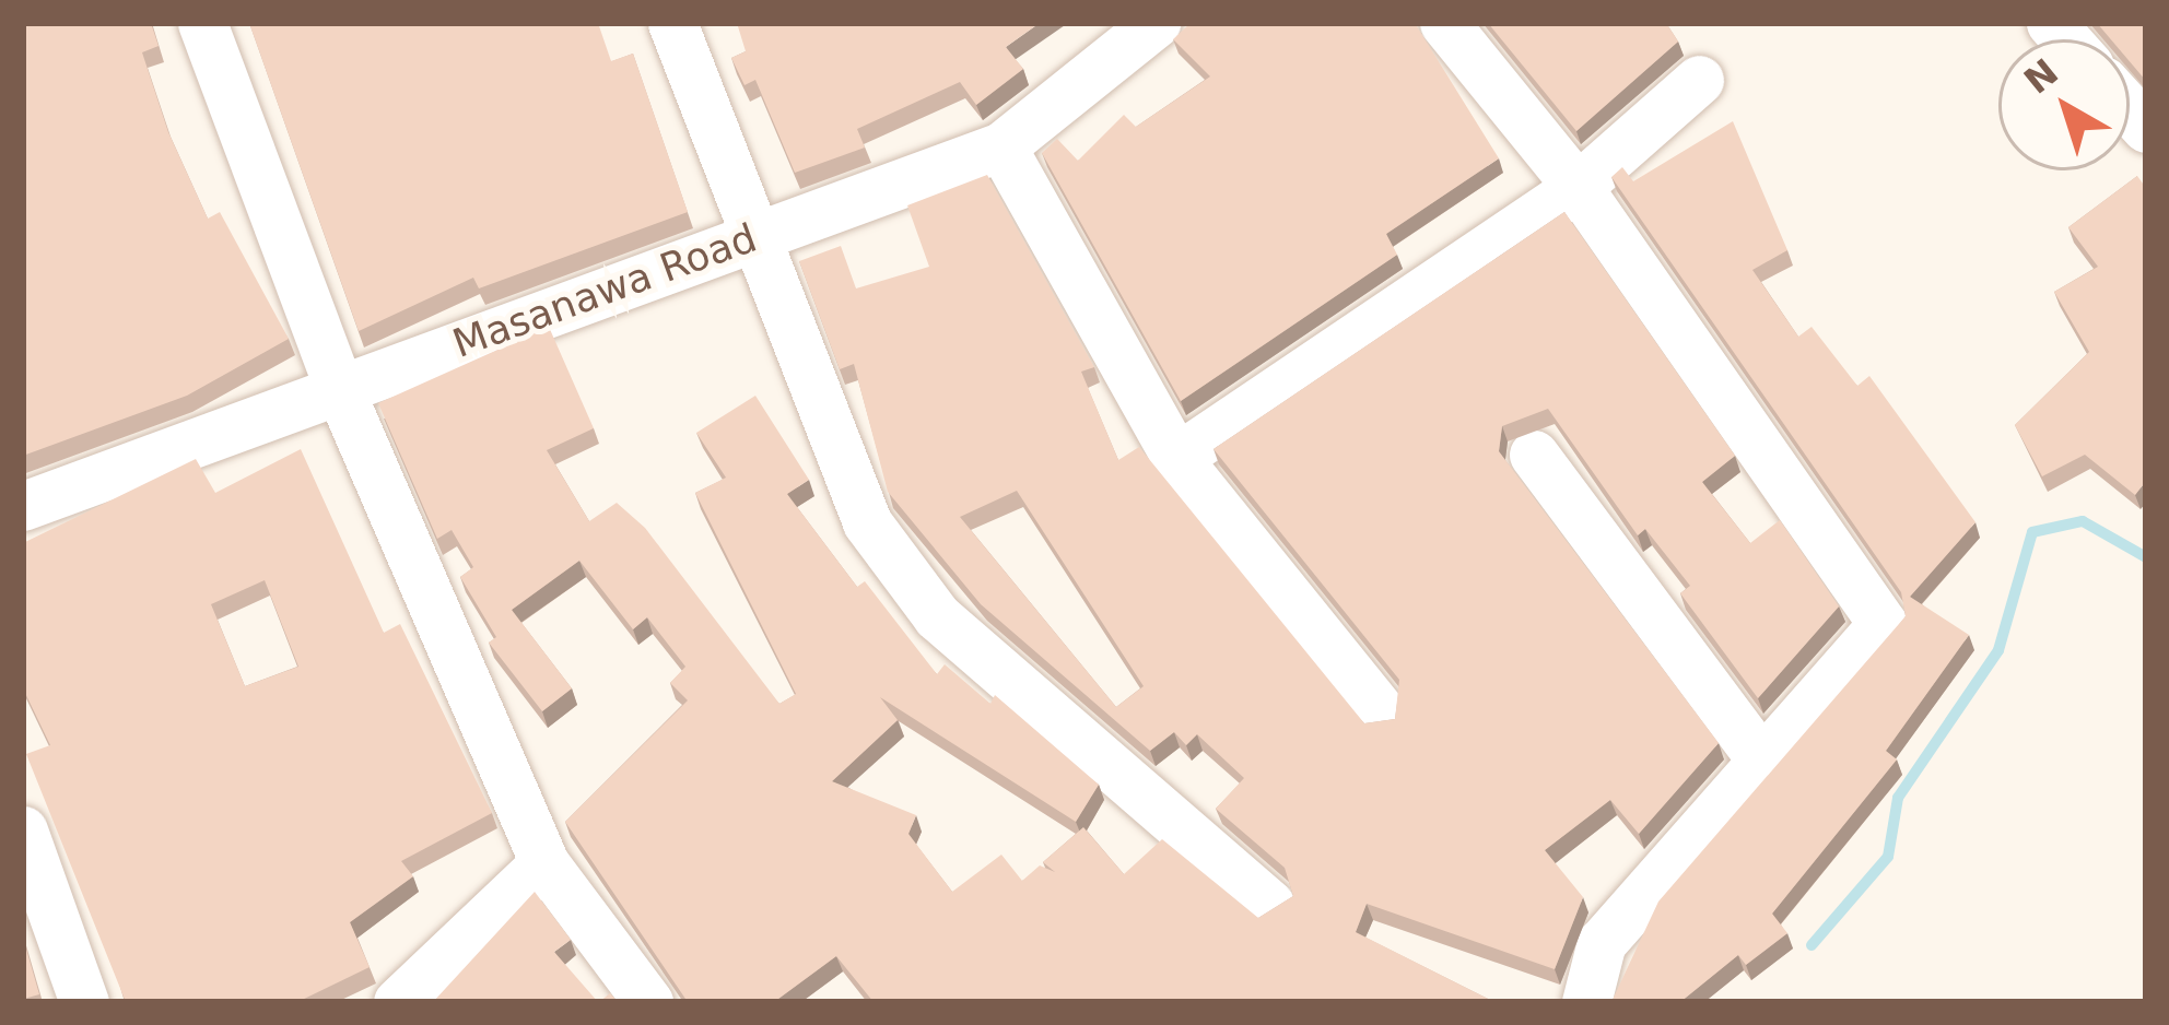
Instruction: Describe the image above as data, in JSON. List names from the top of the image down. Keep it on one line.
{"streets":{"street":["Masanawa Road"]},"north":"top left"}
